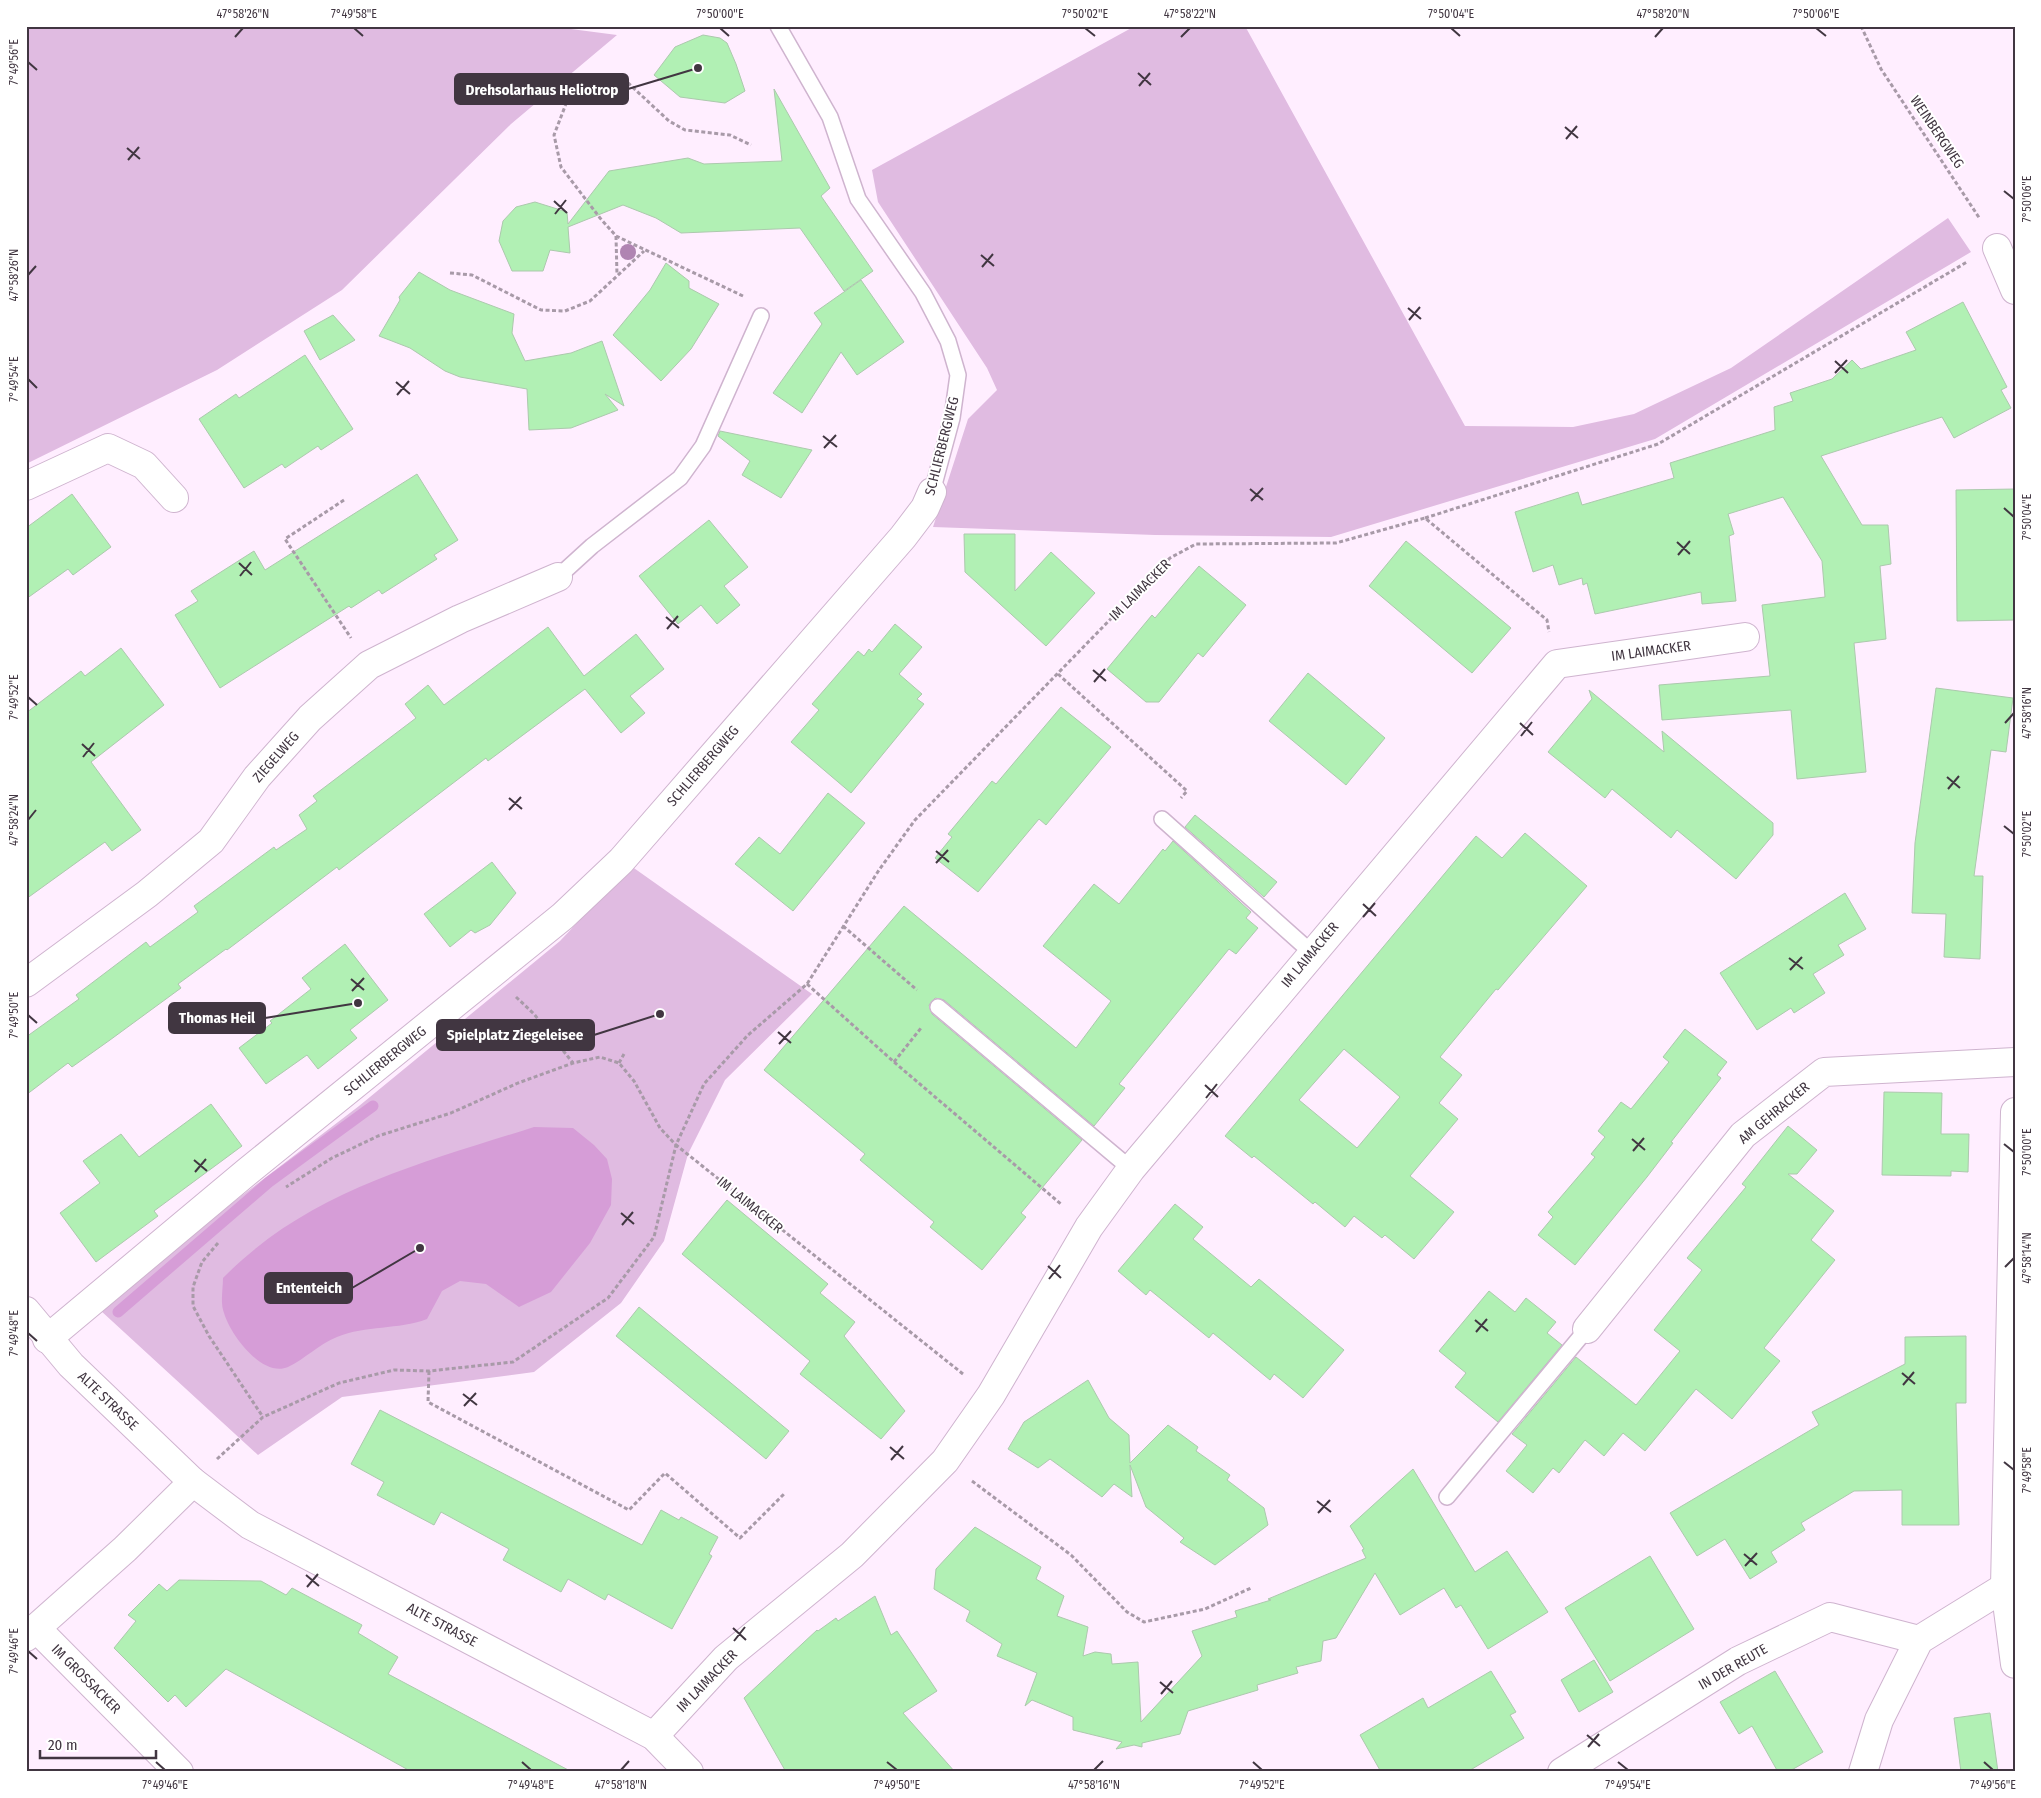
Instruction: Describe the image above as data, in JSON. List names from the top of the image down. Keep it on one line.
{"streets":{"street":["SCHLIERBERGWEG","IM LAIMACKER","ZIEGELWEG","AM GEHRACKER","ALTE STRASSE","IN DER REUTE","IM GROSSACKER"],"path":["WEINBERGWEG"]},"crossings":[["SCHLIERBERGWEG","ALTE STRASSE"],["IM LAIMACKER","ALTE STRASSE"]],"places":["Drehsolarhaus Heliotrop","Thomas Heil","Spielplatz Ziegeleisee","Ententeich"],"scale_bar":"20 m","coordinates":["47°58'26\"N","7°49'58\"E","7°50'00\"E","7°50'02\"E","47°58'22\"N","7°50'04\"E","47°58'20\"N","7°50'06\"E","7°49'56\"E","7°49'54\"E","7°49'52\"E","47°58'16\"N","47°58'24\"N","7°49'50\"E","47°58'14\"N","7°49'48\"E","7°49'46\"E","47°58'18\"N"]}
